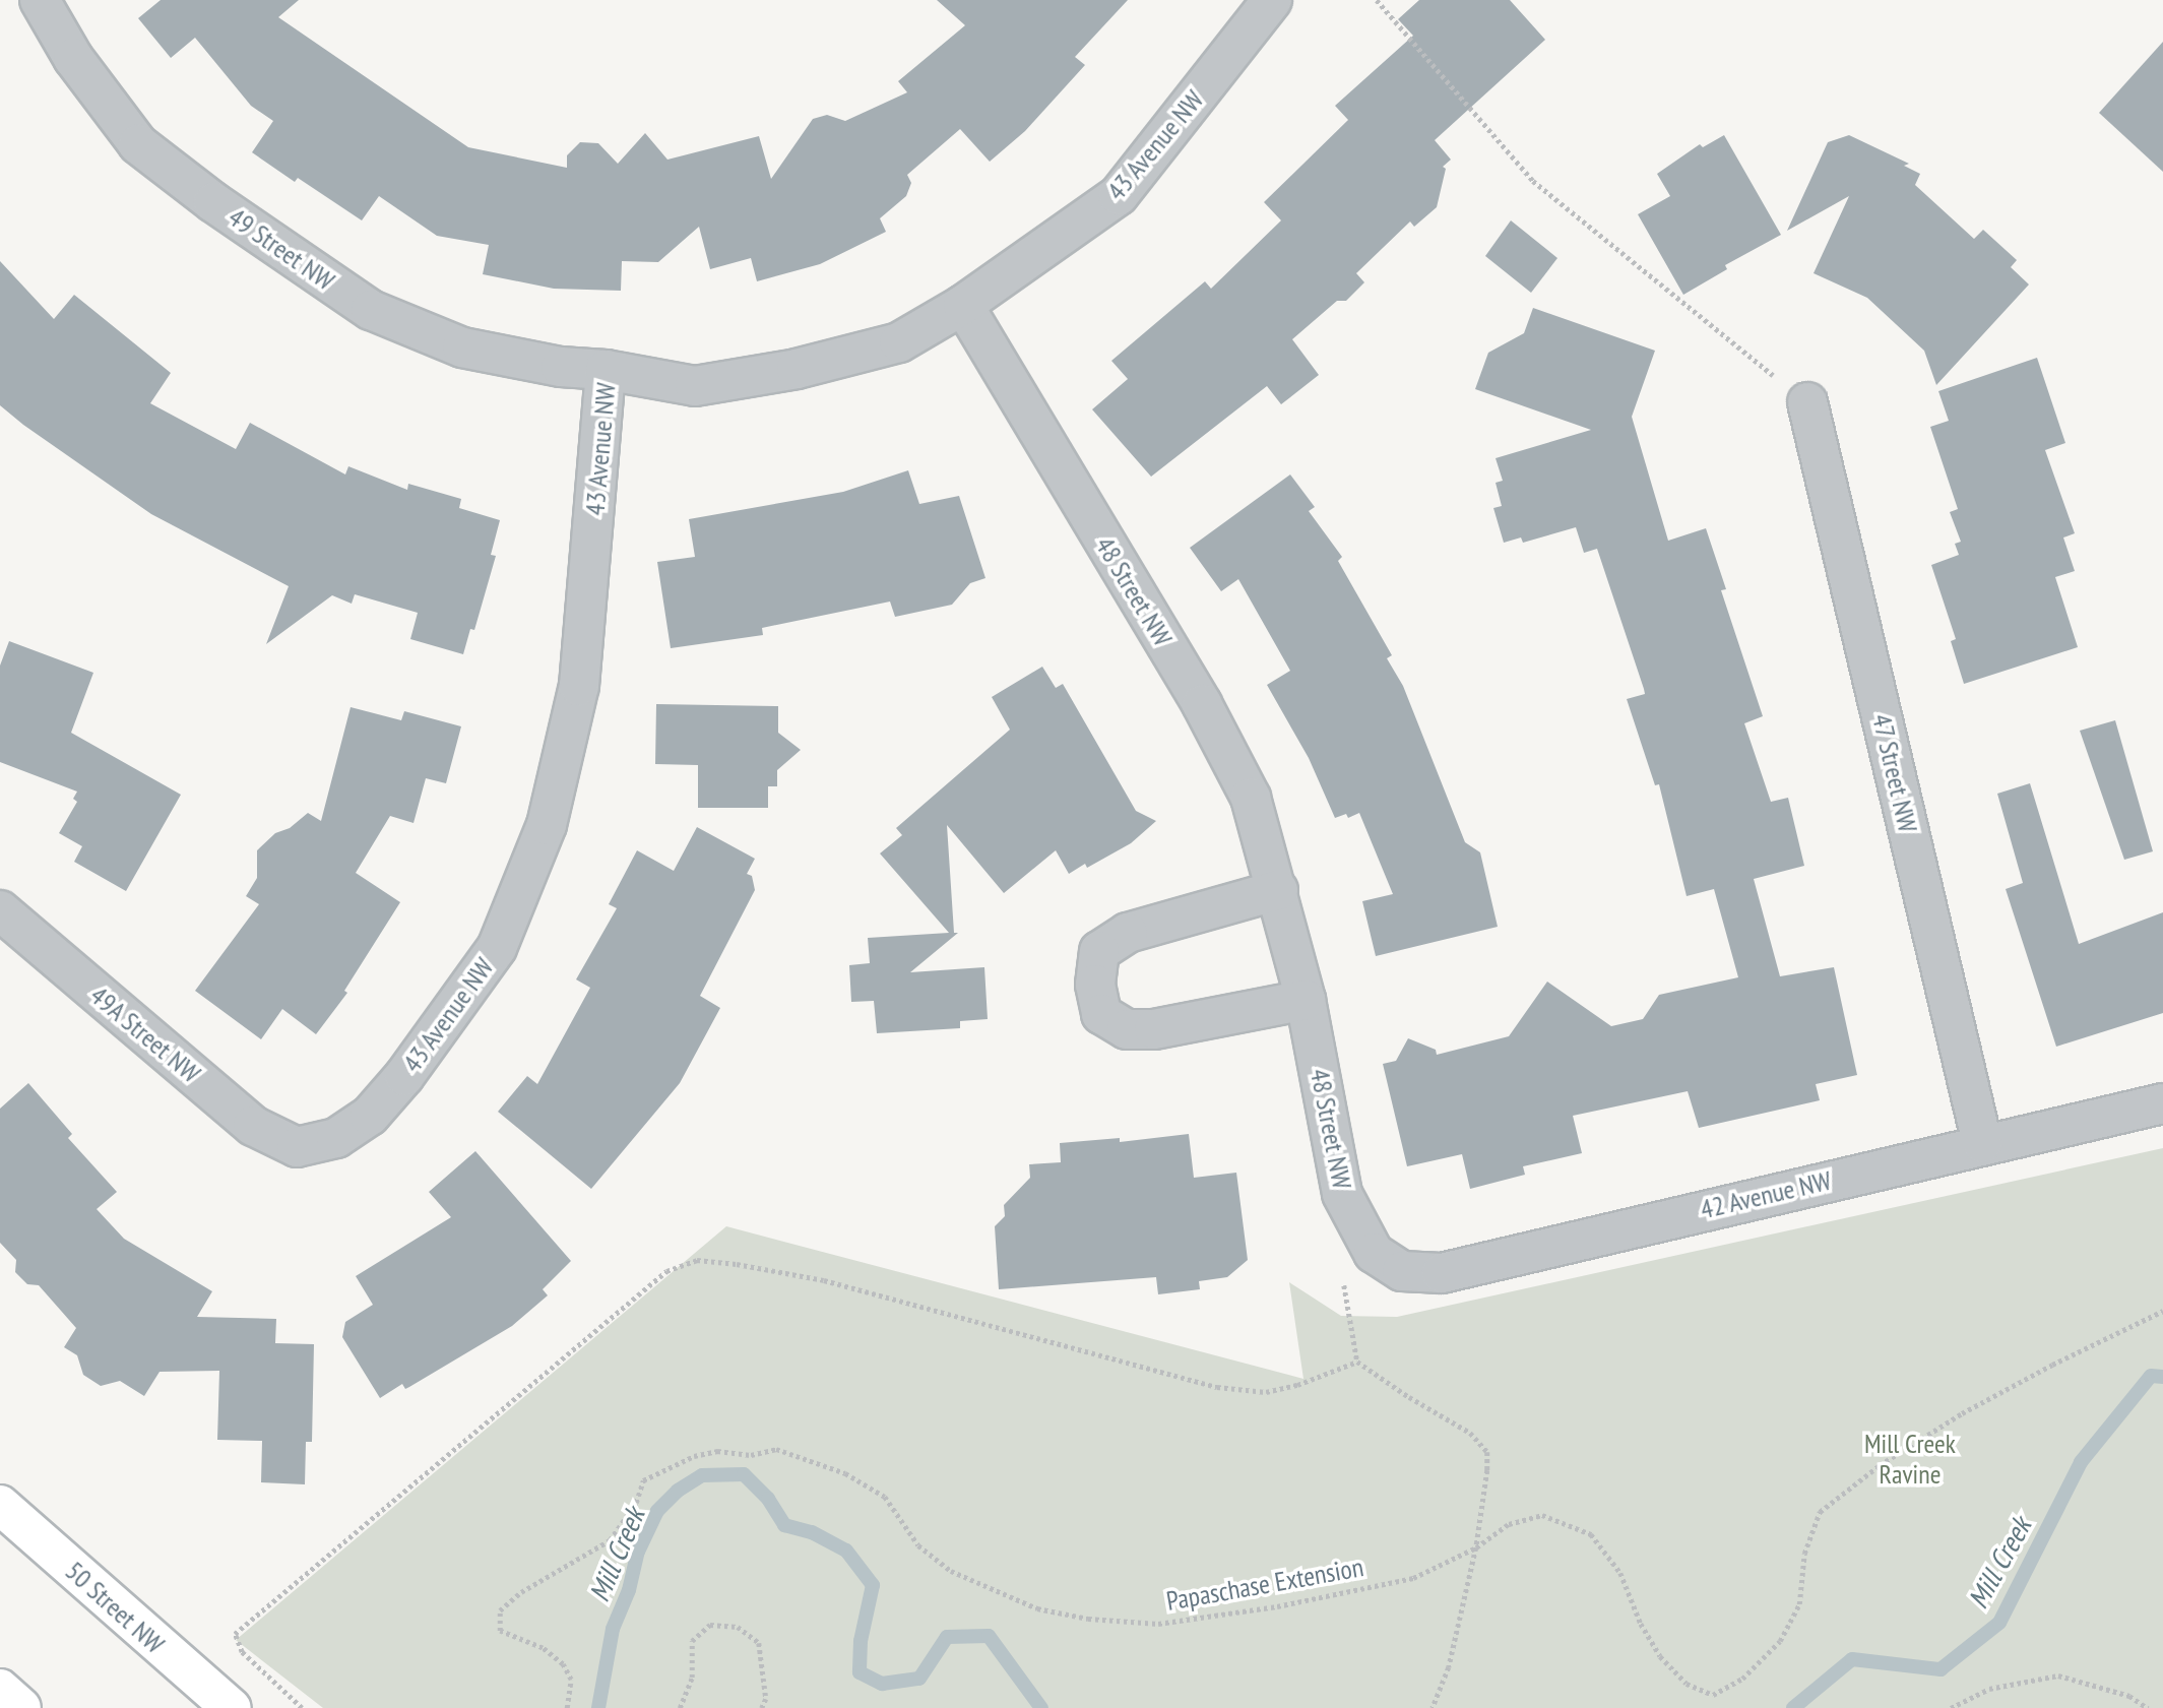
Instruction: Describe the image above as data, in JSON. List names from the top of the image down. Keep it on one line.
{"streets":{"main road":["50 Street NW"],"street":["43 Avenue NW","49 Street NW","48 Street NW","47 Street NW","49A Street NW","42 Avenue NW"],"path":["Papaschase Extension"]},"crossings":[["43 Avenue NW","49 Street NW"],["43 Avenue NW","48 Street NW"],["43 Avenue NW","49A Street NW"],["48 Street NW","42 Avenue NW"],["47 Street NW","42 Avenue NW"]],"water":["Mill Creek"],"parks":["Mill Creek Ravine"]}
